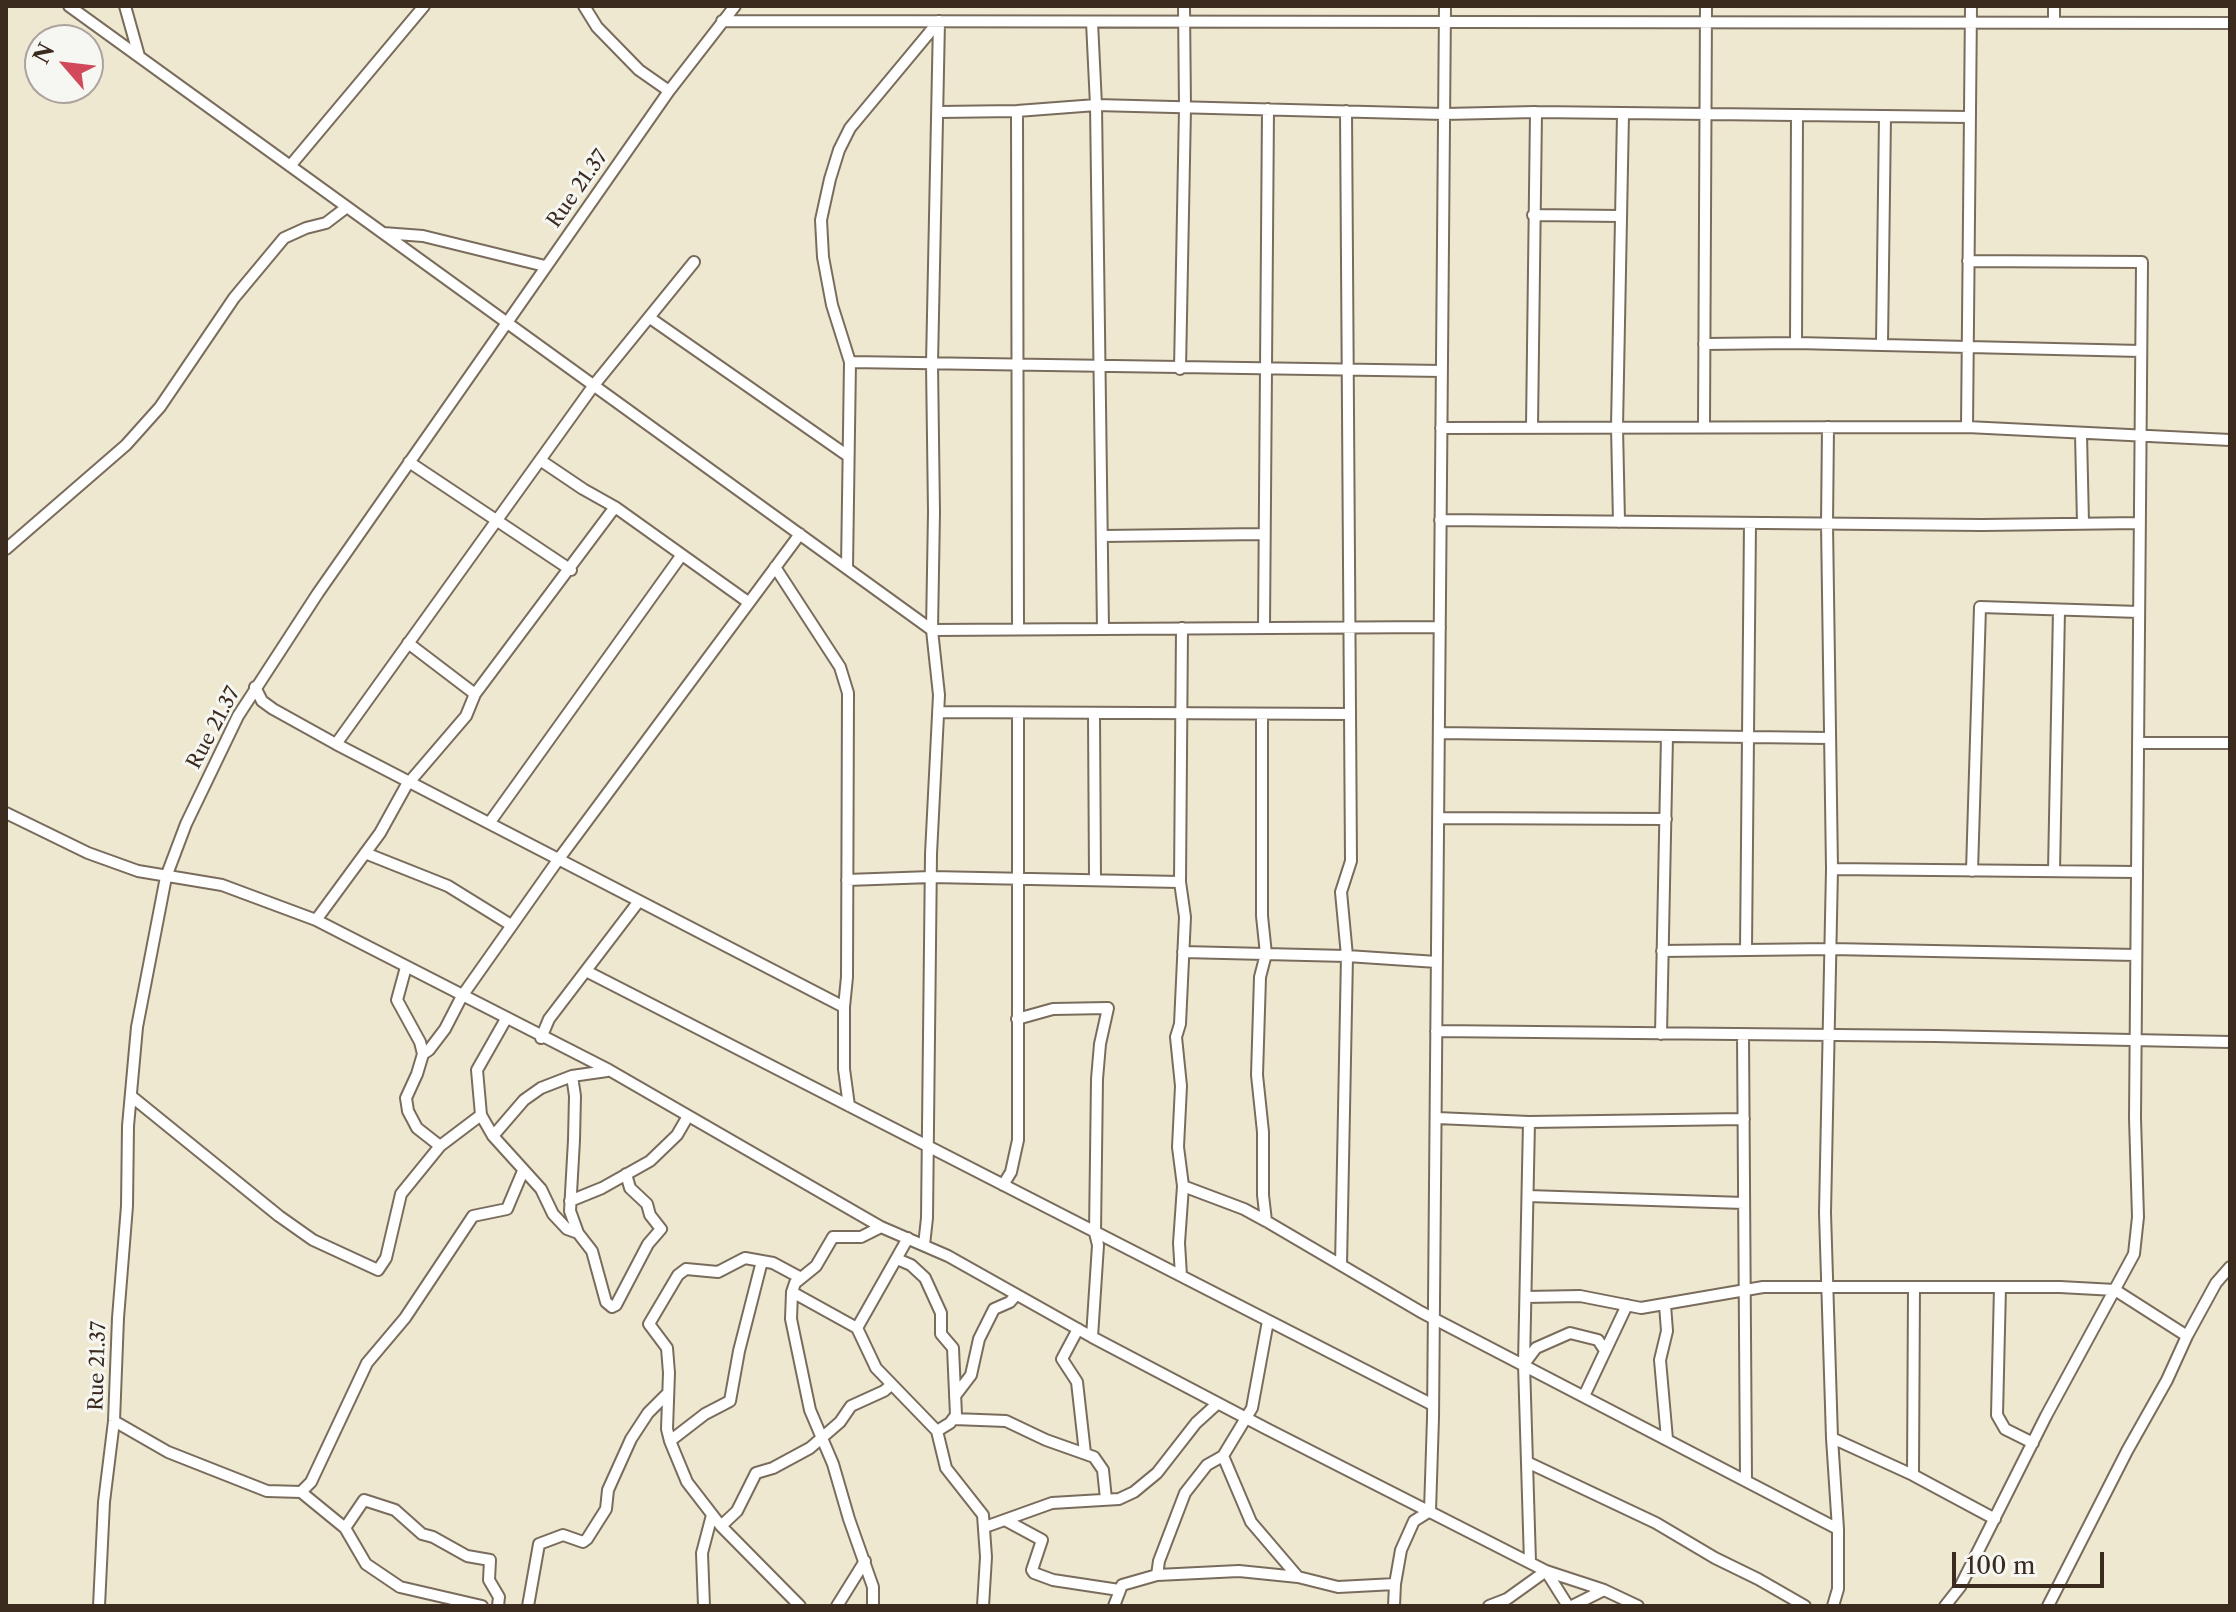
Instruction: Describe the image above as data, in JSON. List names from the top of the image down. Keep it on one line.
{"streets":{"street":["Rue 21.37"]},"scale_bar":"100 m","north":"top left"}
